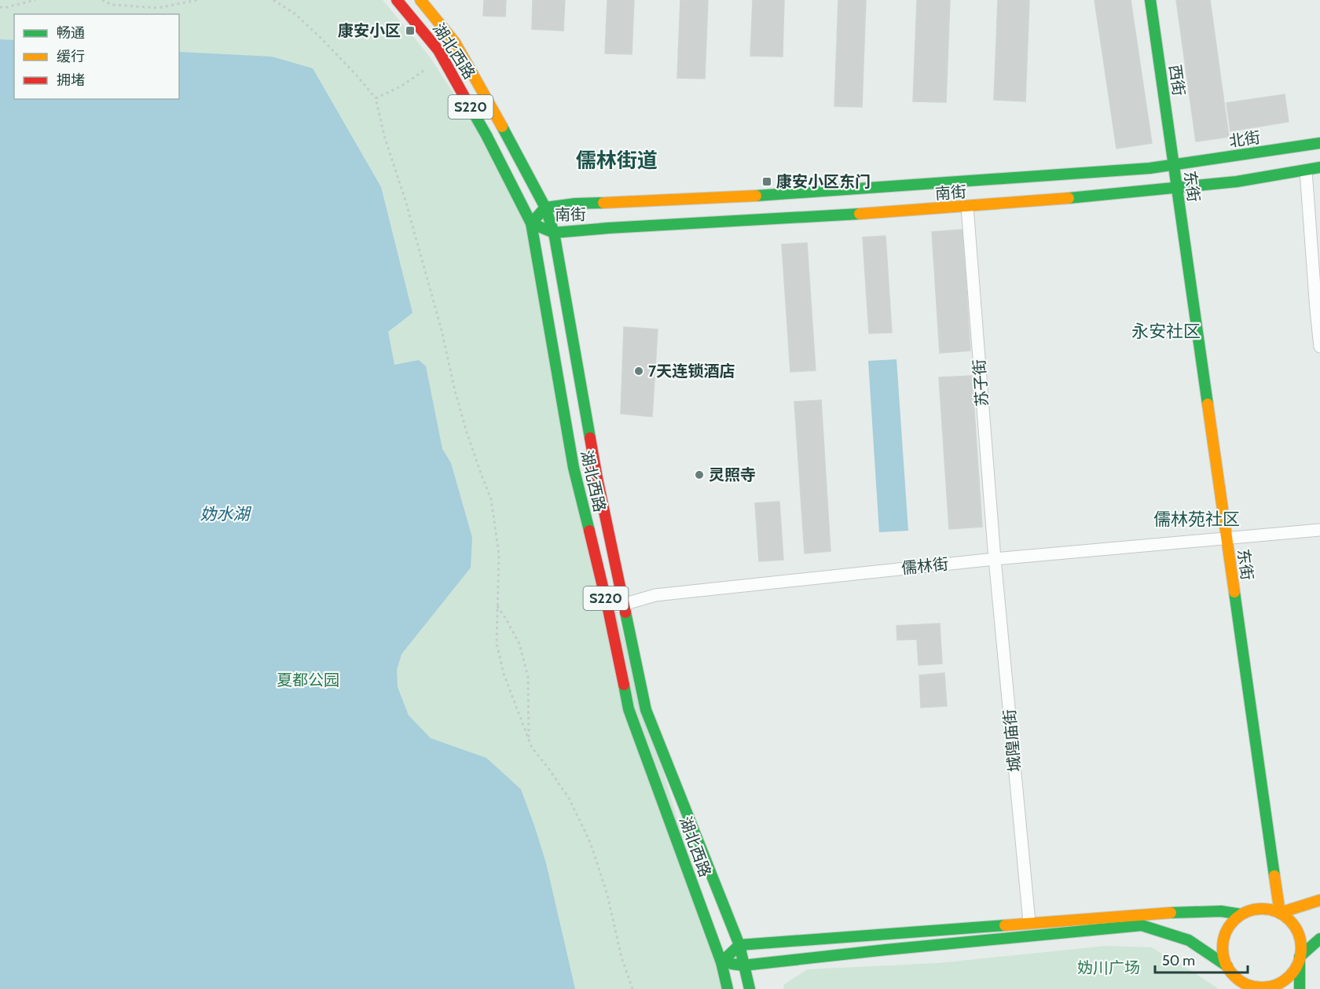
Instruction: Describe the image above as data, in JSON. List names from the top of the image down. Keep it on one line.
{"streets":{"street":["湖北西路","西街","S220","北街","东街","南街","苏子街","儒林街","城隍庙街"]},"crossings":[["湖北西路","南街"],["湖北西路","儒林街"],["西街","北街"],["西街","东街"],["西街","南街"],["北街","东街"],["北街","南街"],["东街","南街"],["东街","儒林街"],["南街","苏子街"],["苏子街","儒林街"],["苏子街","城隍庙街"],["儒林街","城隍庙街"]],"districts":["儒林街道","永安社区","儒林苑社区"],"water":["妫水湖"],"parks":["夏都公园","妫川广场"],"places":{"transit":["康安小区","康安小区东门"],"other":["7天连锁酒店","灵照寺"]},"legend":["畅通","缓行","拥堵"],"scale_bar":"50 m"}
